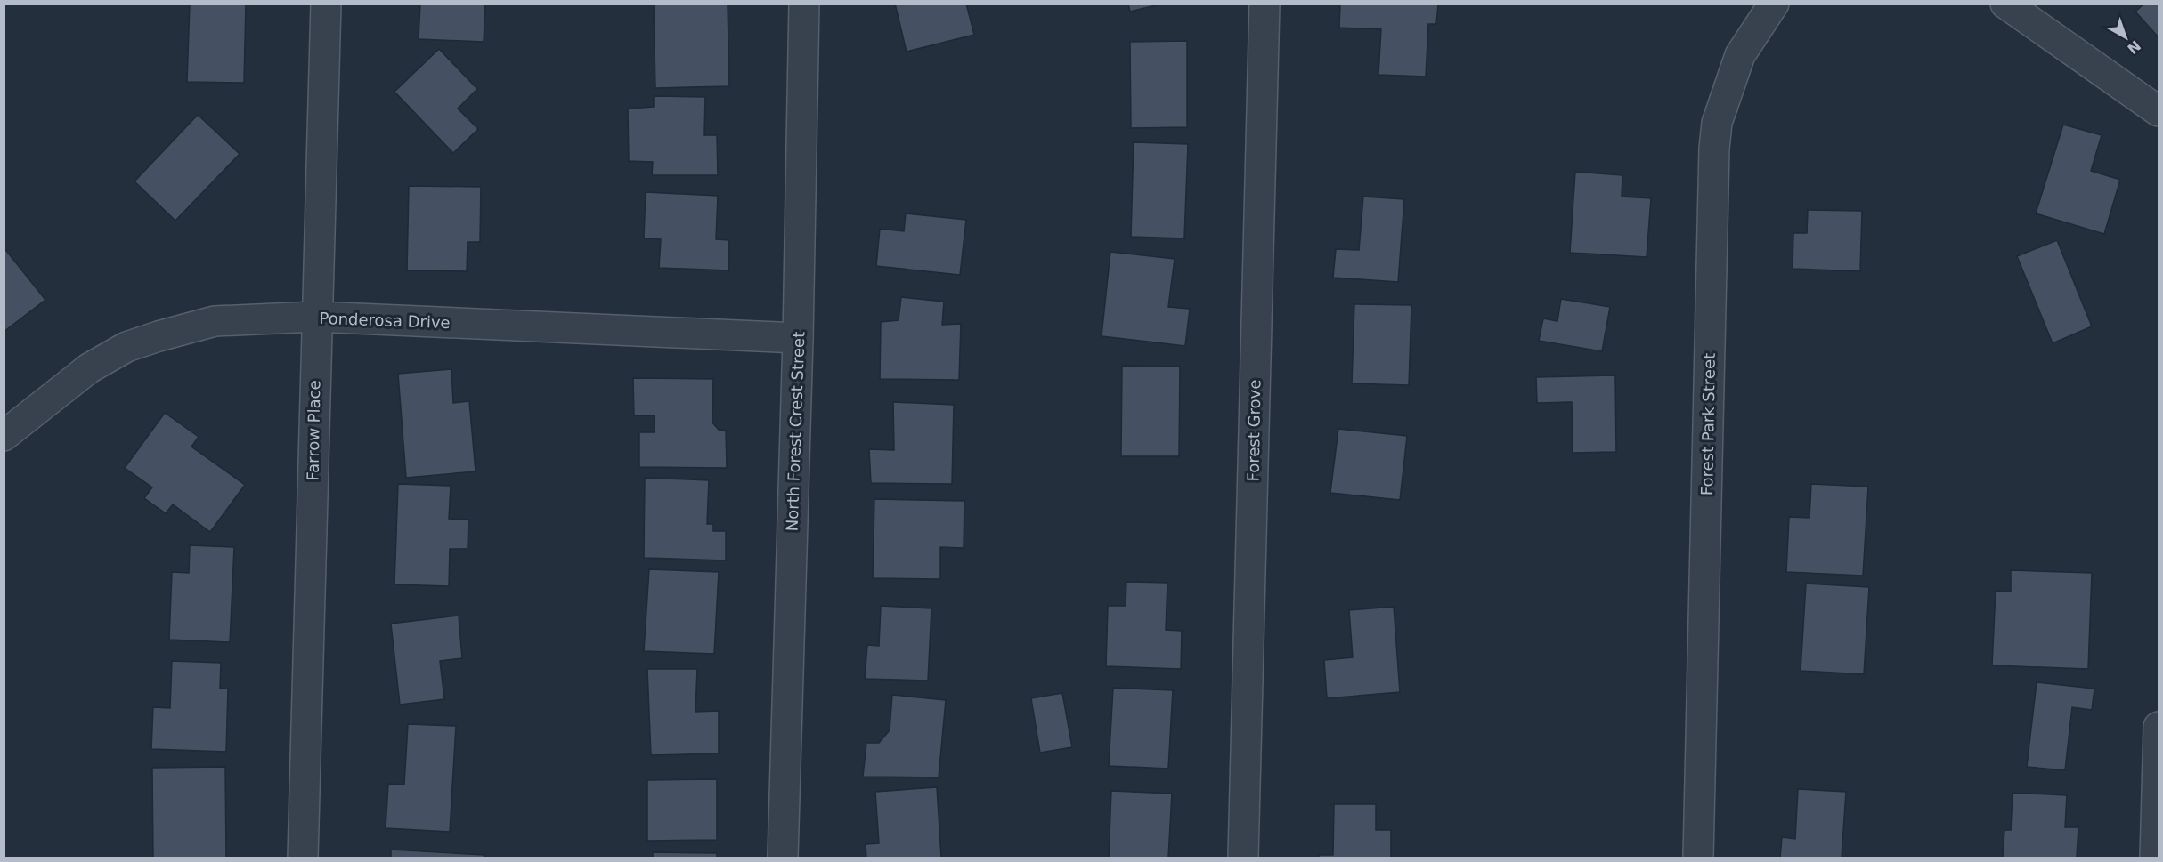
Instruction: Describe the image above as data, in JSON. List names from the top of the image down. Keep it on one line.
{"streets":{"street":["Ponderosa Drive","Forest Park Street","Farrow Place","Forest Grove","North Forest Crest Street"]},"crossings":[["Ponderosa Drive","Farrow Place"],["Ponderosa Drive","North Forest Crest Street"]],"north":"bottom right"}
